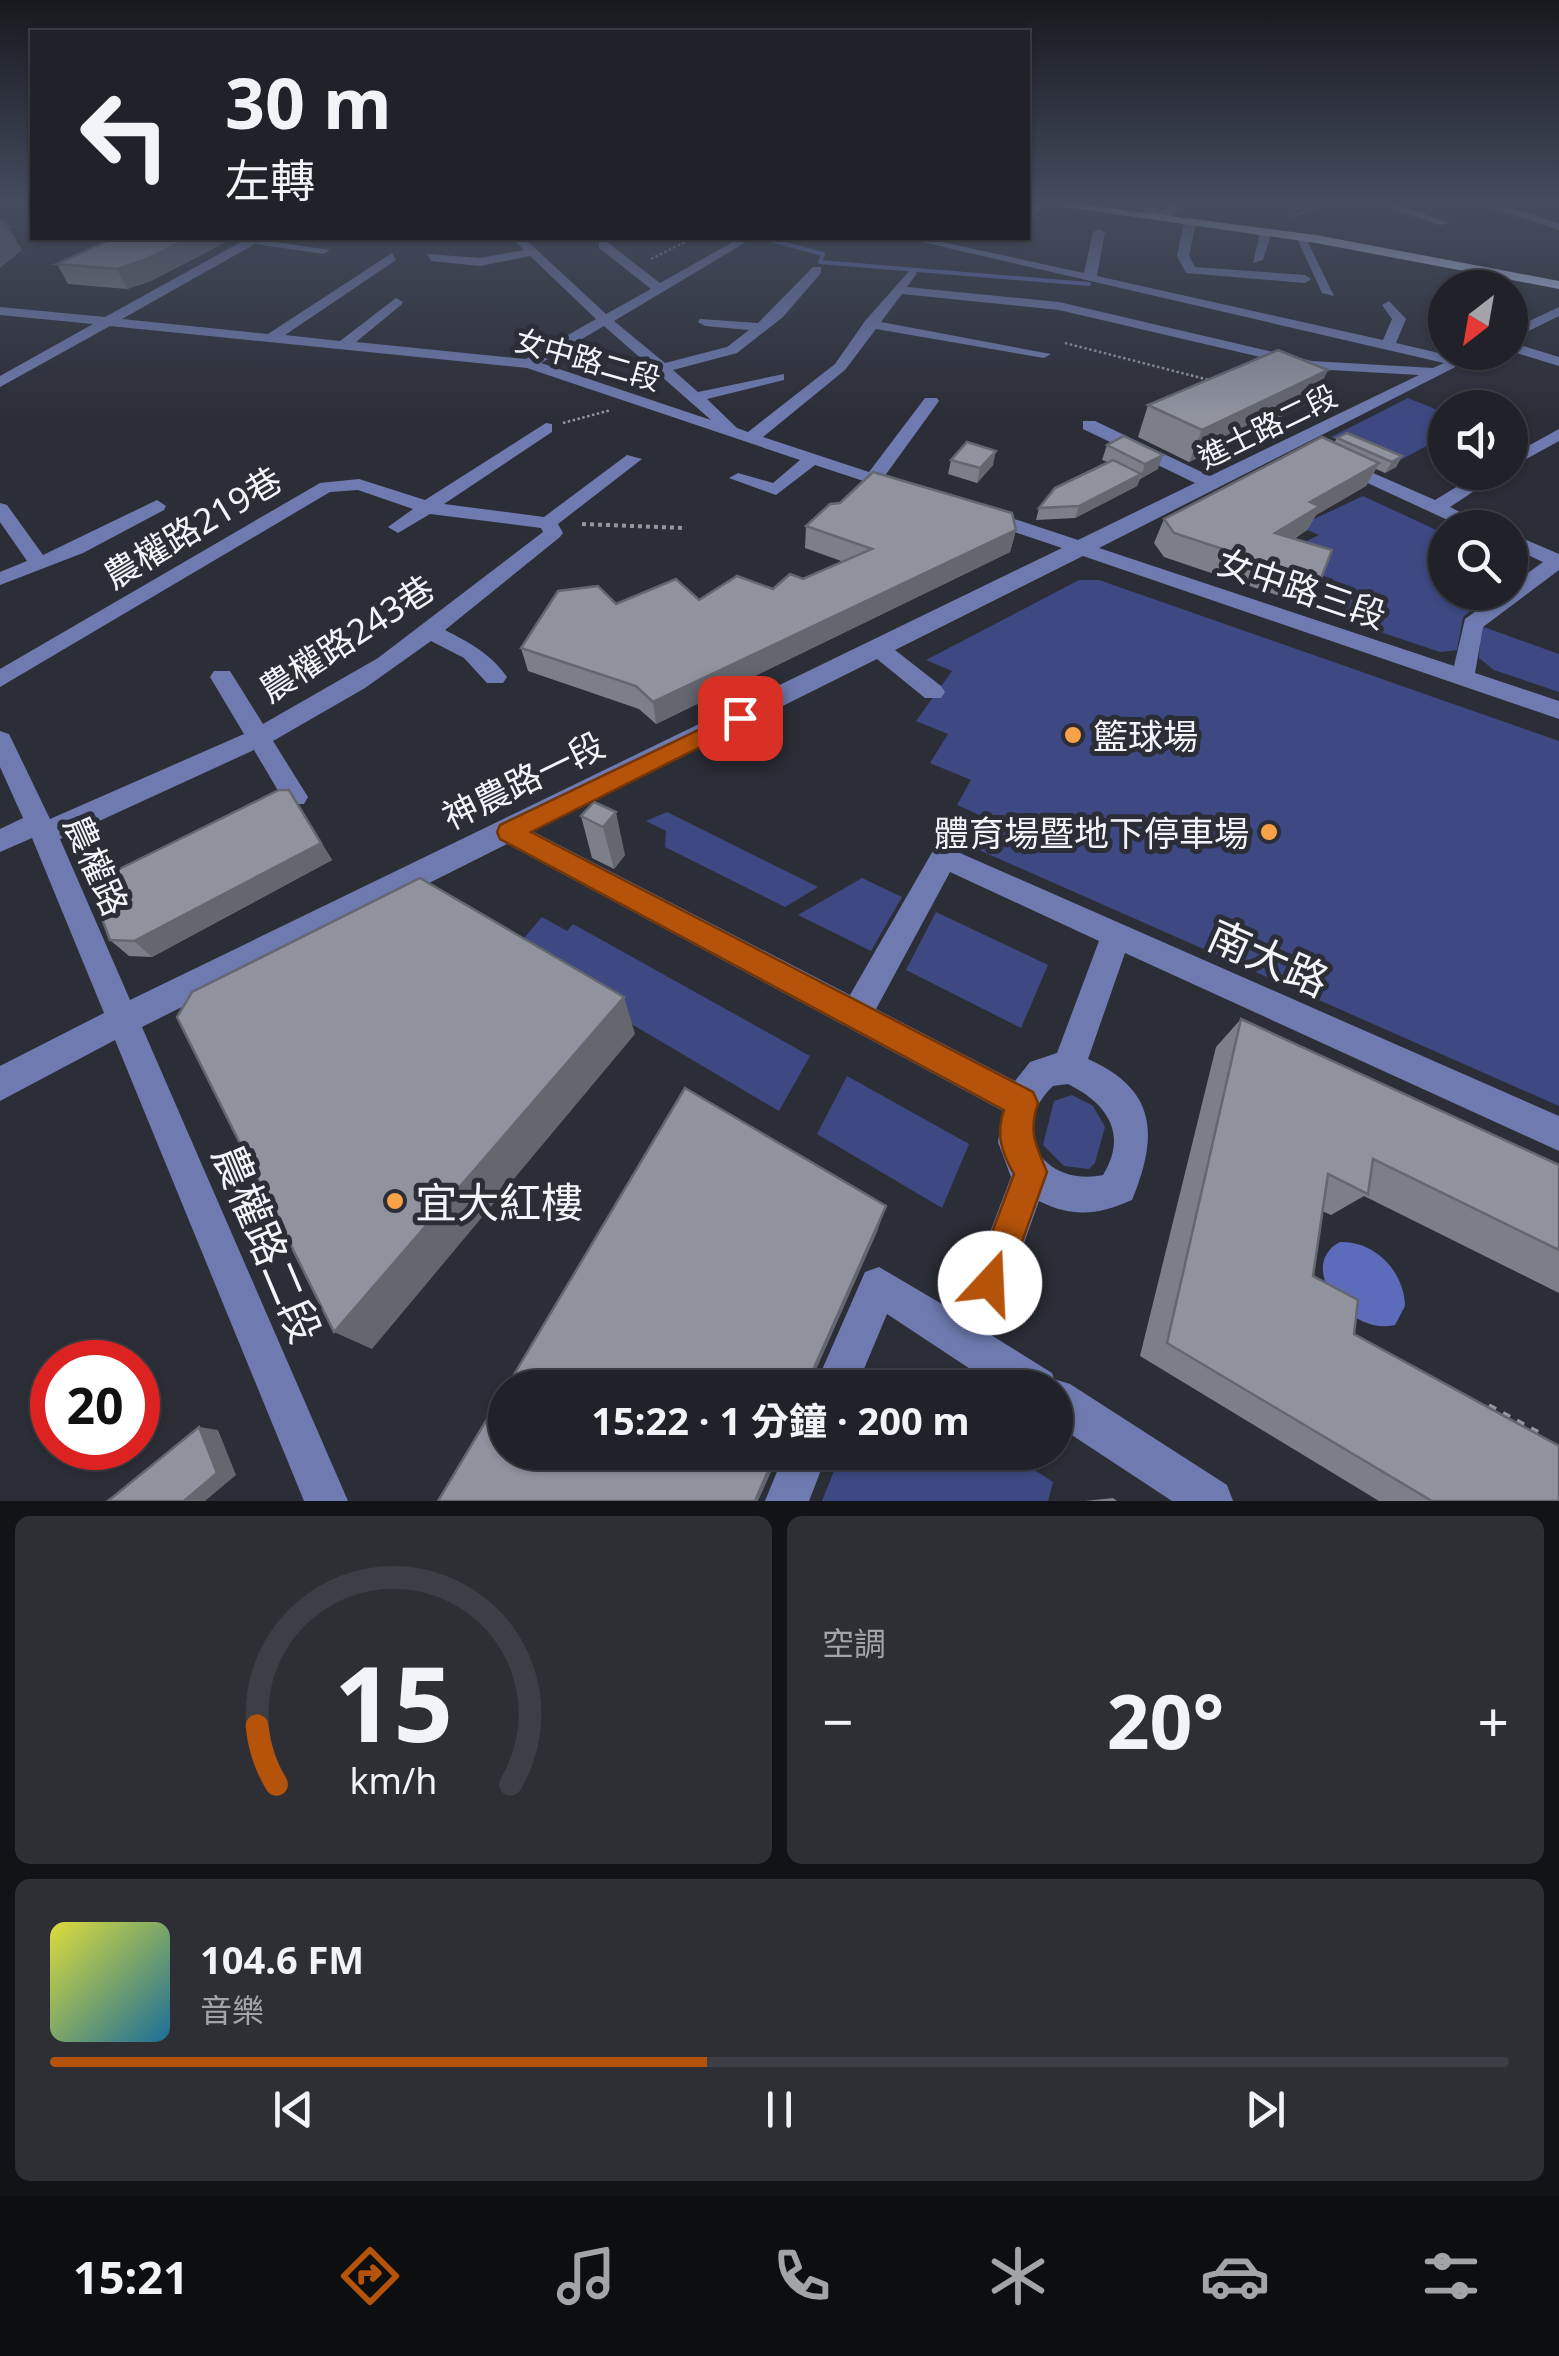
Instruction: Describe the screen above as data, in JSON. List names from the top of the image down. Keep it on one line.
{"streets":{"street":["女中路二段","進士路二段","農權路219巷","女中路三段","農權路243巷","神農路一段","農權路","南大路","農權路二段"]},"crossings":[["進士路二段","女中路三段"],["進士路二段","神農路一段"],["農權路219巷","農權路243巷"],["女中路三段","神農路一段"],["農權路243巷","農權路"],["神農路一段","農權路"],["神農路一段","農權路二段"],["農權路","農權路二段"]],"places":["籃球場","體育場暨地下停車場","宜大紅樓"],"north":"bottom left","page":{"turn":["30 m","左轉"],"limit":"20","trip":"15:22 · 1 分鐘 · 200 m","tile":"空調","heat":["−","20°","+"],"song":["104.6 FM","音樂"],"tabs":"15:21","gauge":["15","km/h"]}}
